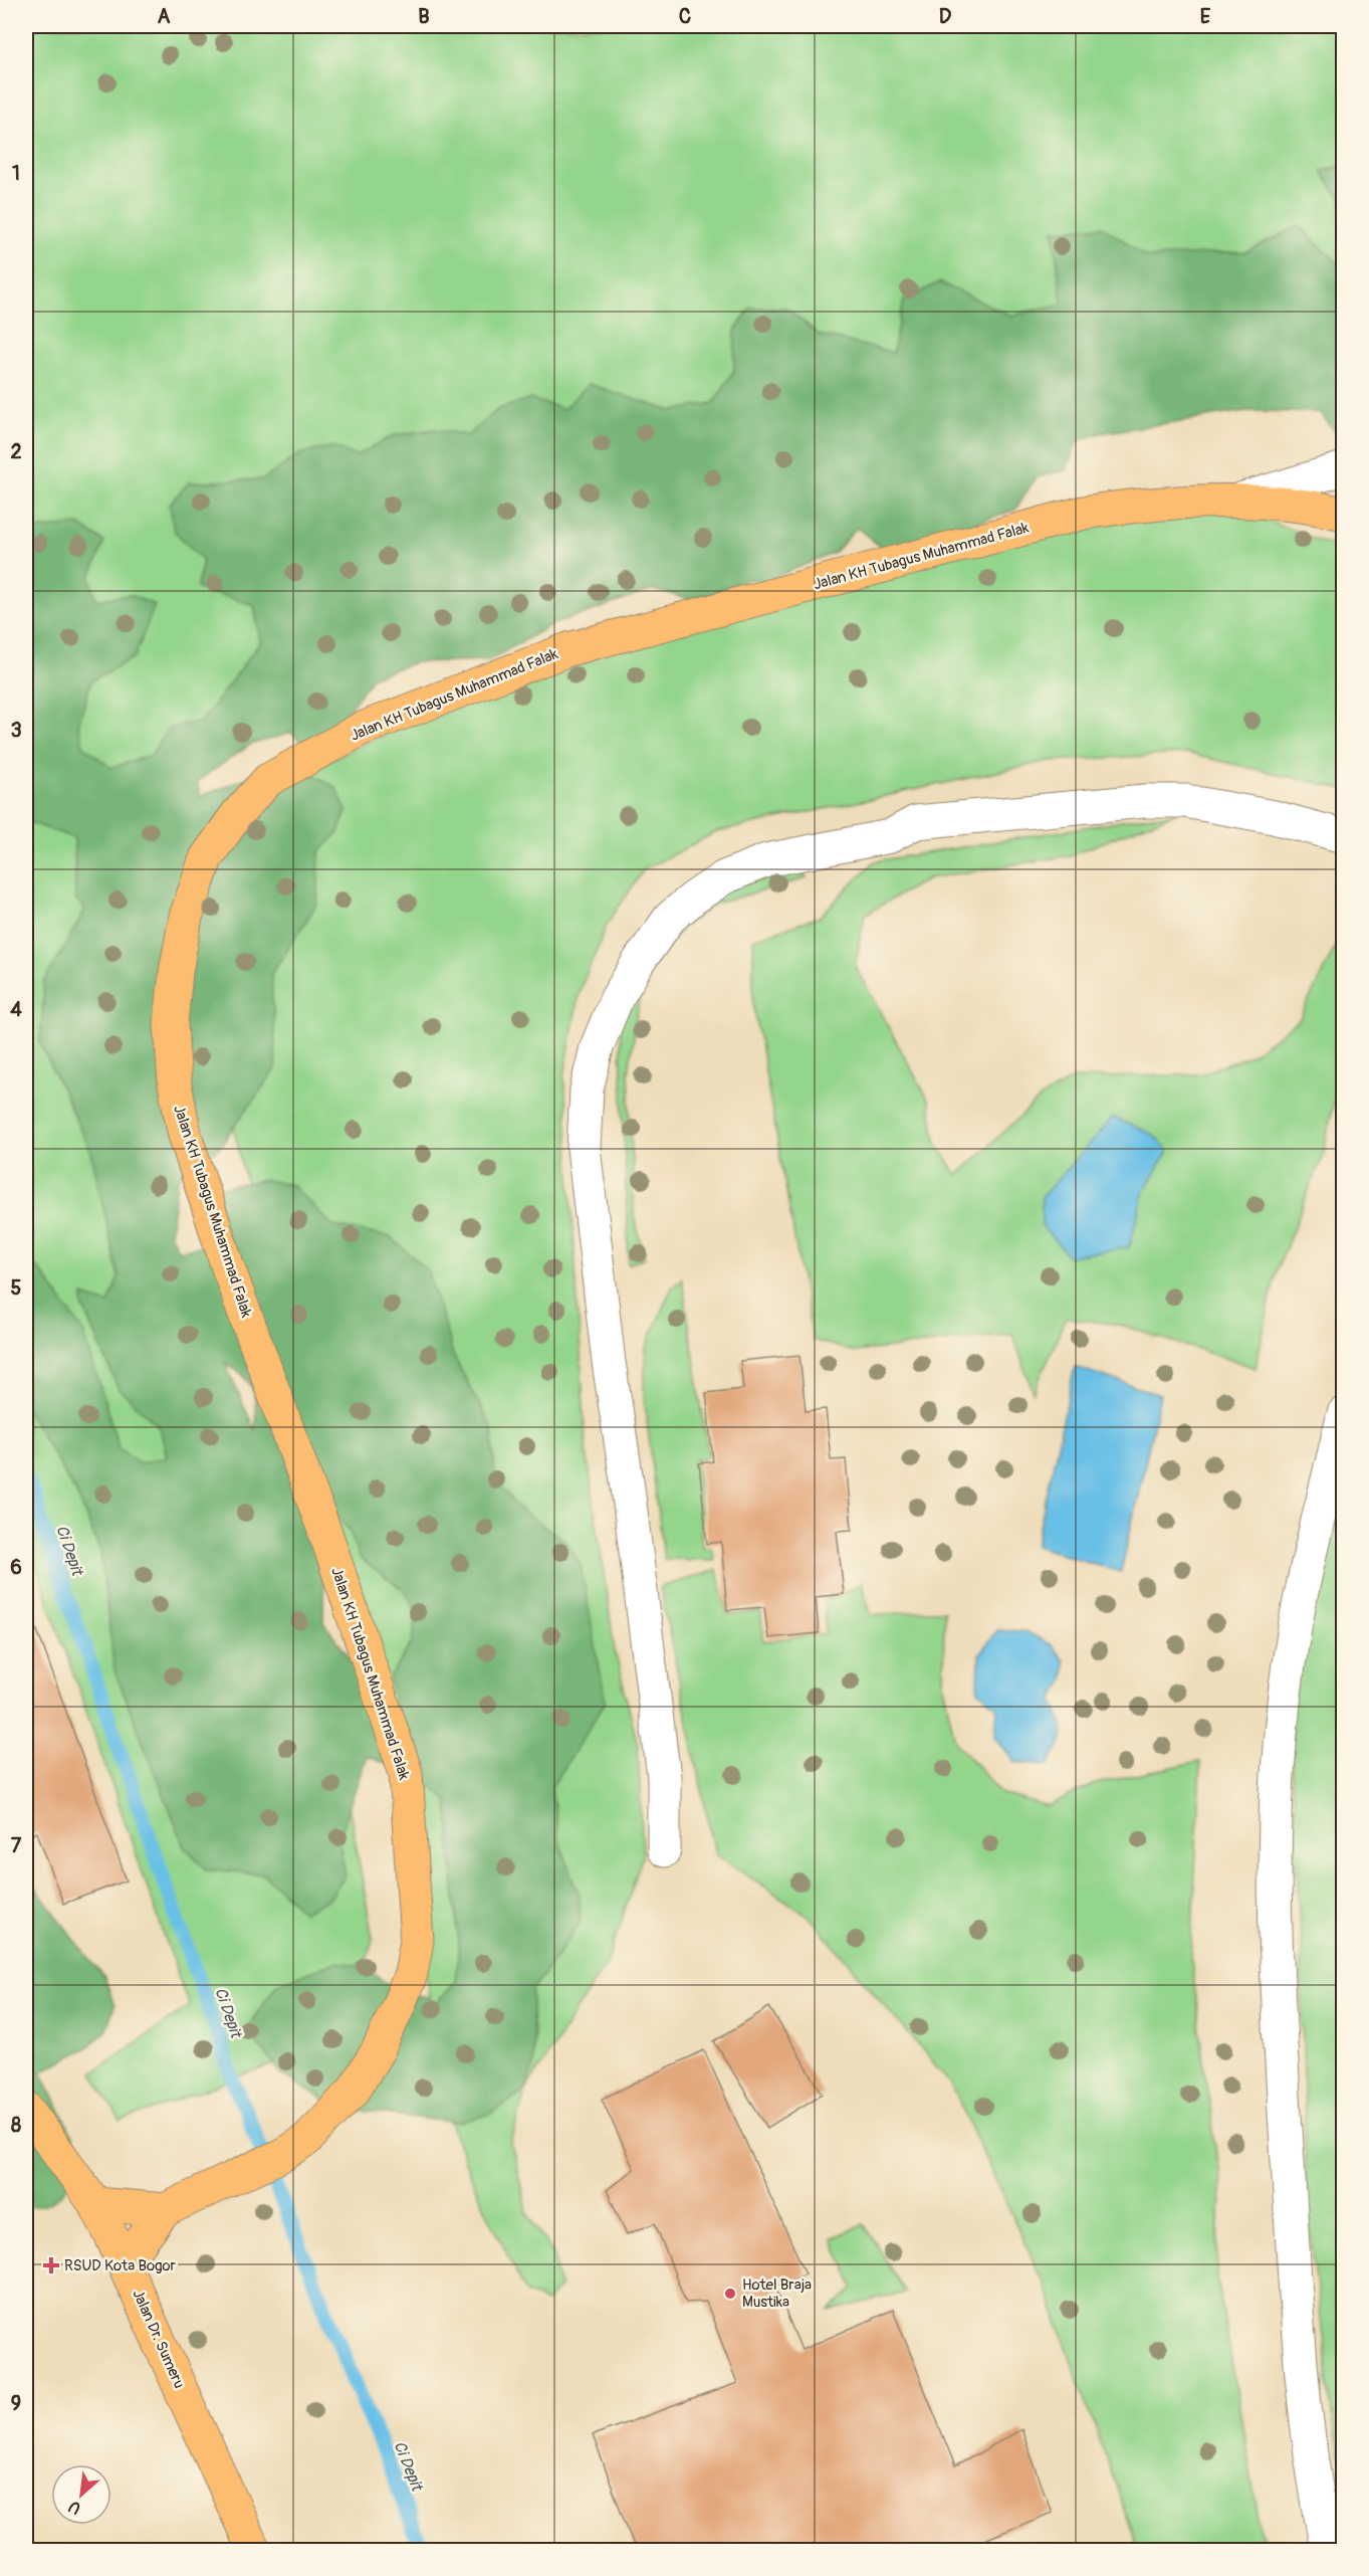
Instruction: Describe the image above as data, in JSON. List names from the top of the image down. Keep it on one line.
{"streets":{"main road":["Jalan KH Tubagus Muhammad Falak","Jalan Dr. Sumeru"]},"crossings":[["Jalan KH Tubagus Muhammad Falak","Jalan Dr. Sumeru"]],"water":["Ci Depit"],"places":{"health":["RSUD Kota Bogor"],"other":["Hotel Braja Mustika"]},"north":"bottom left","grid":{"columns":["A","B","C","D","E"],"rows":["1","2","3","4","5","6","7","8","9"]}}
